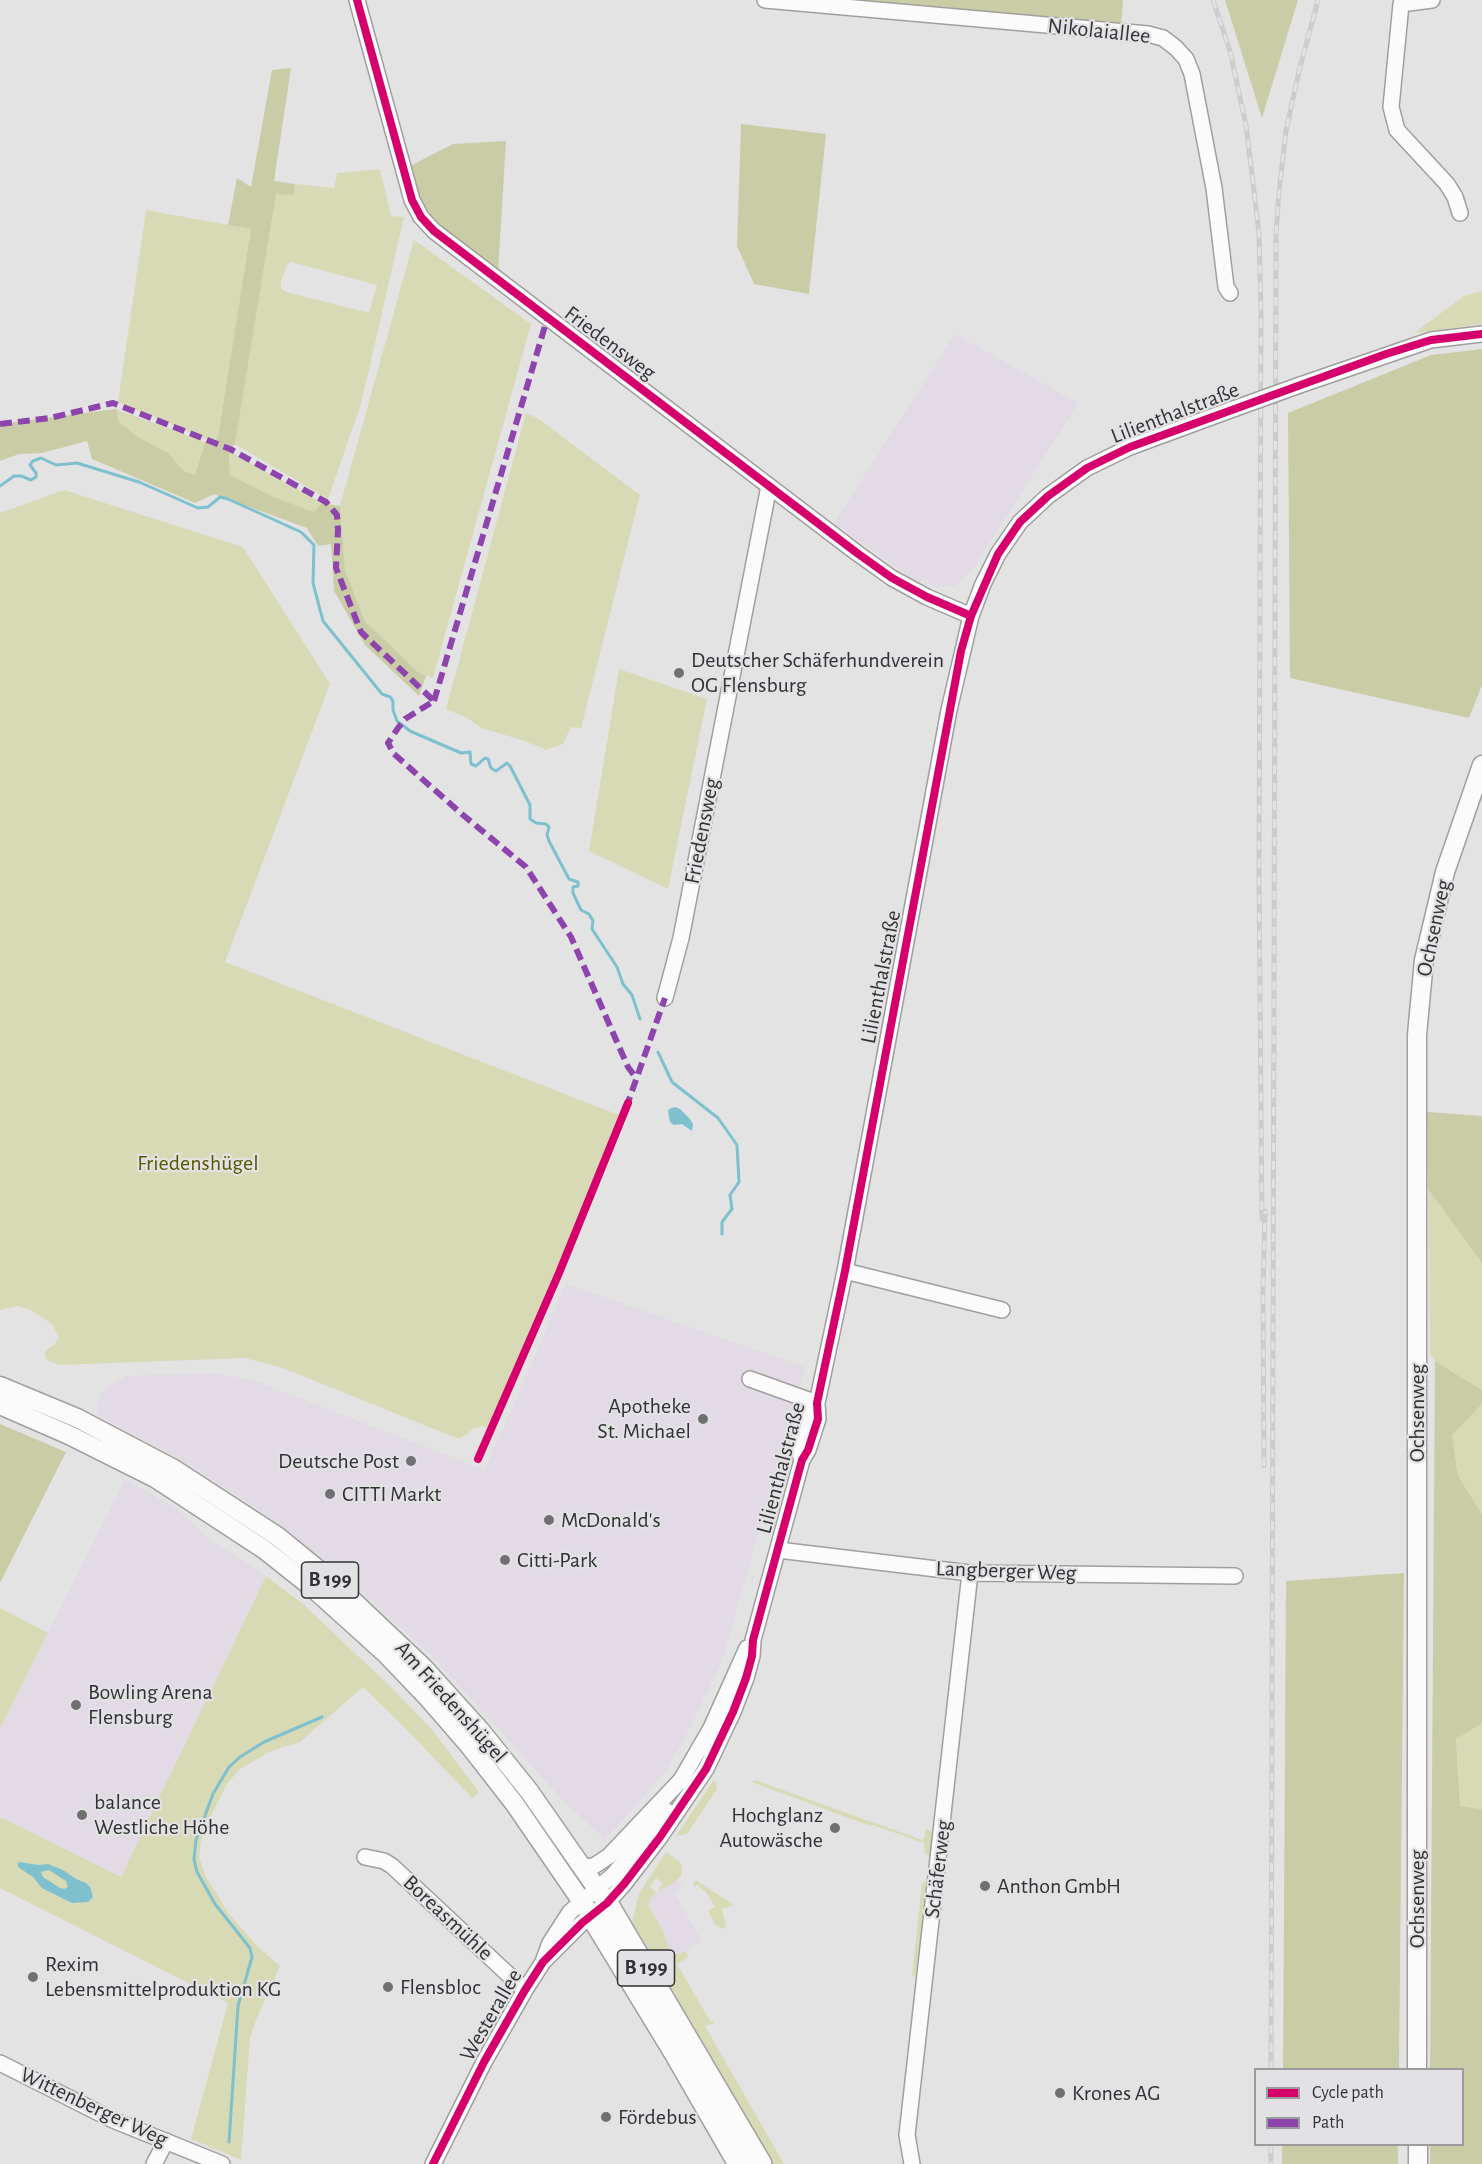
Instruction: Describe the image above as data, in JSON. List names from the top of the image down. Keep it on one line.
{"streets":{"highway":["B 199","Am Friedenshügel"],"main road":["Ochsenweg"],"street":["Nikolaiallee","Friedensweg","Lilienthalstraße","Langberger Weg","Schäferweg","Boreasmühle","Westerallee","Wittenberger Weg"]},"crossings":[["Friedensweg","Lilienthalstraße"],["Lilienthalstraße","Langberger Weg"],["Lilienthalstraße","Am Friedenshügel"],["Lilienthalstraße","Westerallee"],["Langberger Weg","Schäferweg"],["Am Friedenshügel","Westerallee"],["Boreasmühle","Westerallee"]],"parks":["Friedenshügel"],"places":["Deutscher Schäferhundverein OG Flensburg","Apotheke St. Michael","Deutsche Post","CITTI Markt","McDonald's","Citti-Park","Bowling Arena Flensburg","balance Westliche Höhe","Hochglanz Autowäsche","Anthon GmbH","Rexim Lebensmittelproduktion KG","Flensbloc","Krones AG","Fördebus"],"legend":["Cycle path","Path"]}
